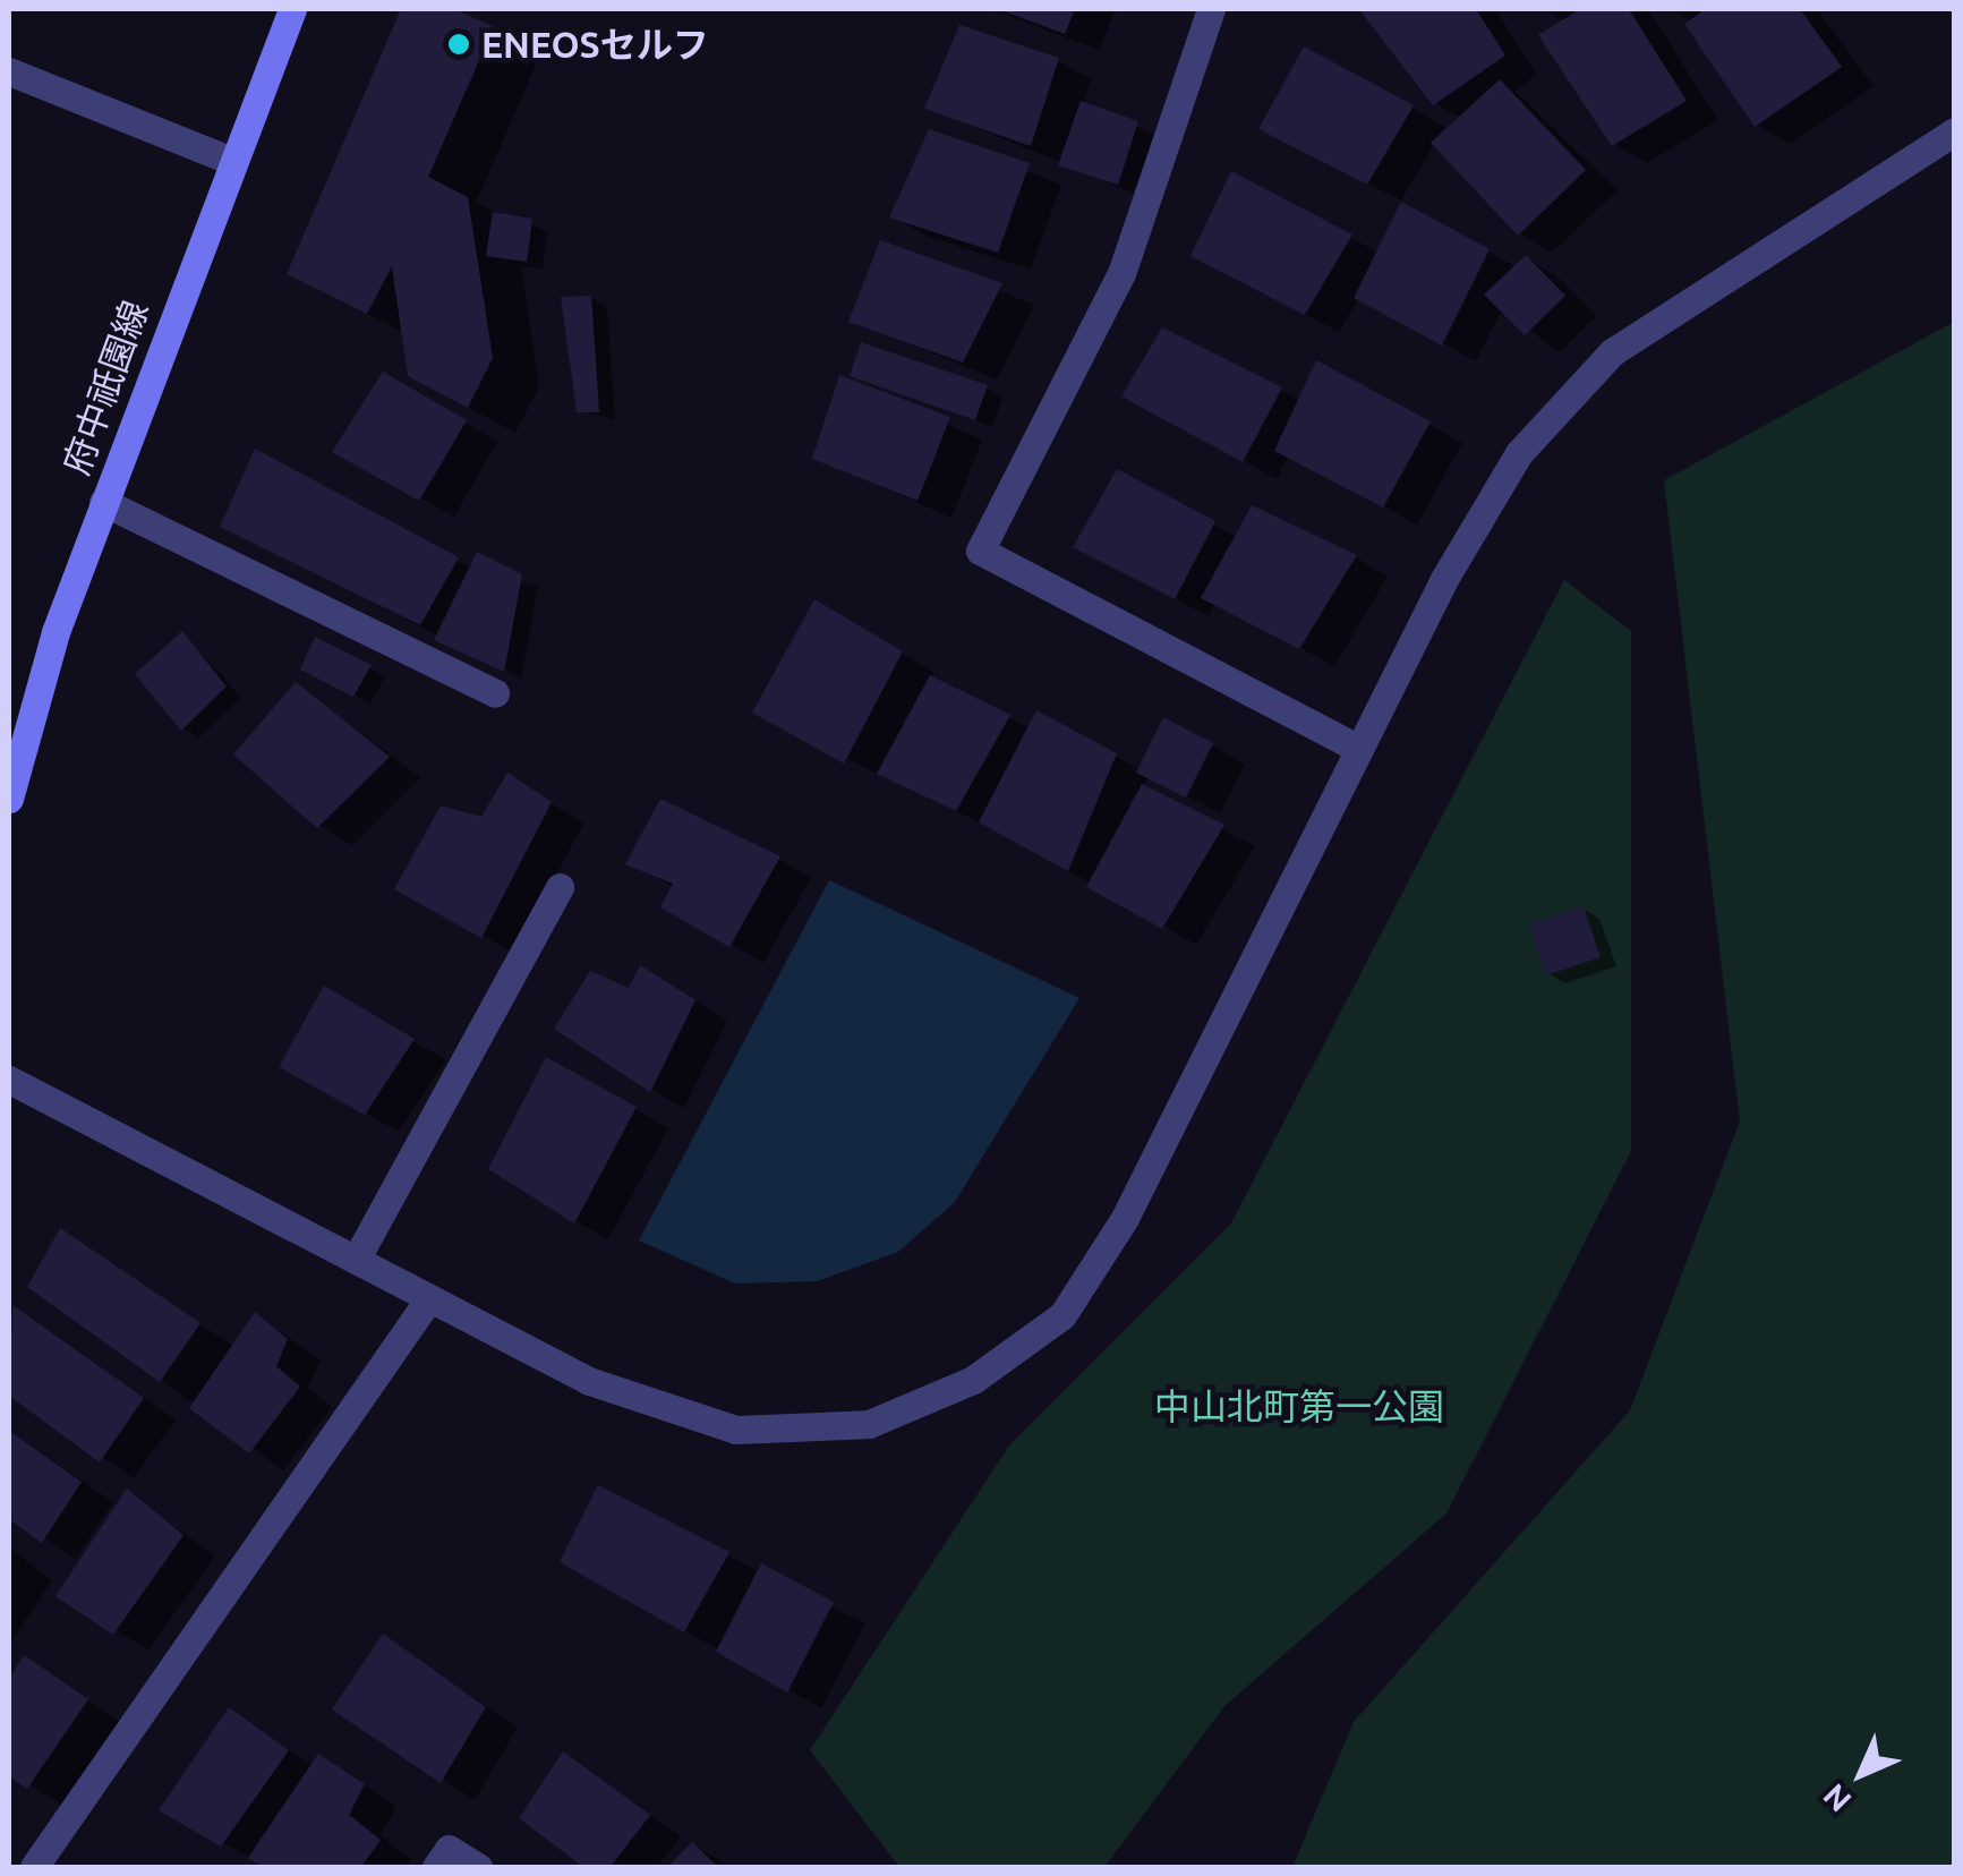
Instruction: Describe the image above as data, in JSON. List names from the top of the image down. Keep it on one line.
{"streets":{"main road":["府中祇園線"]},"parks":["中山北町第一公園"],"places":["ENEOSセルフ"],"north":"bottom left"}
